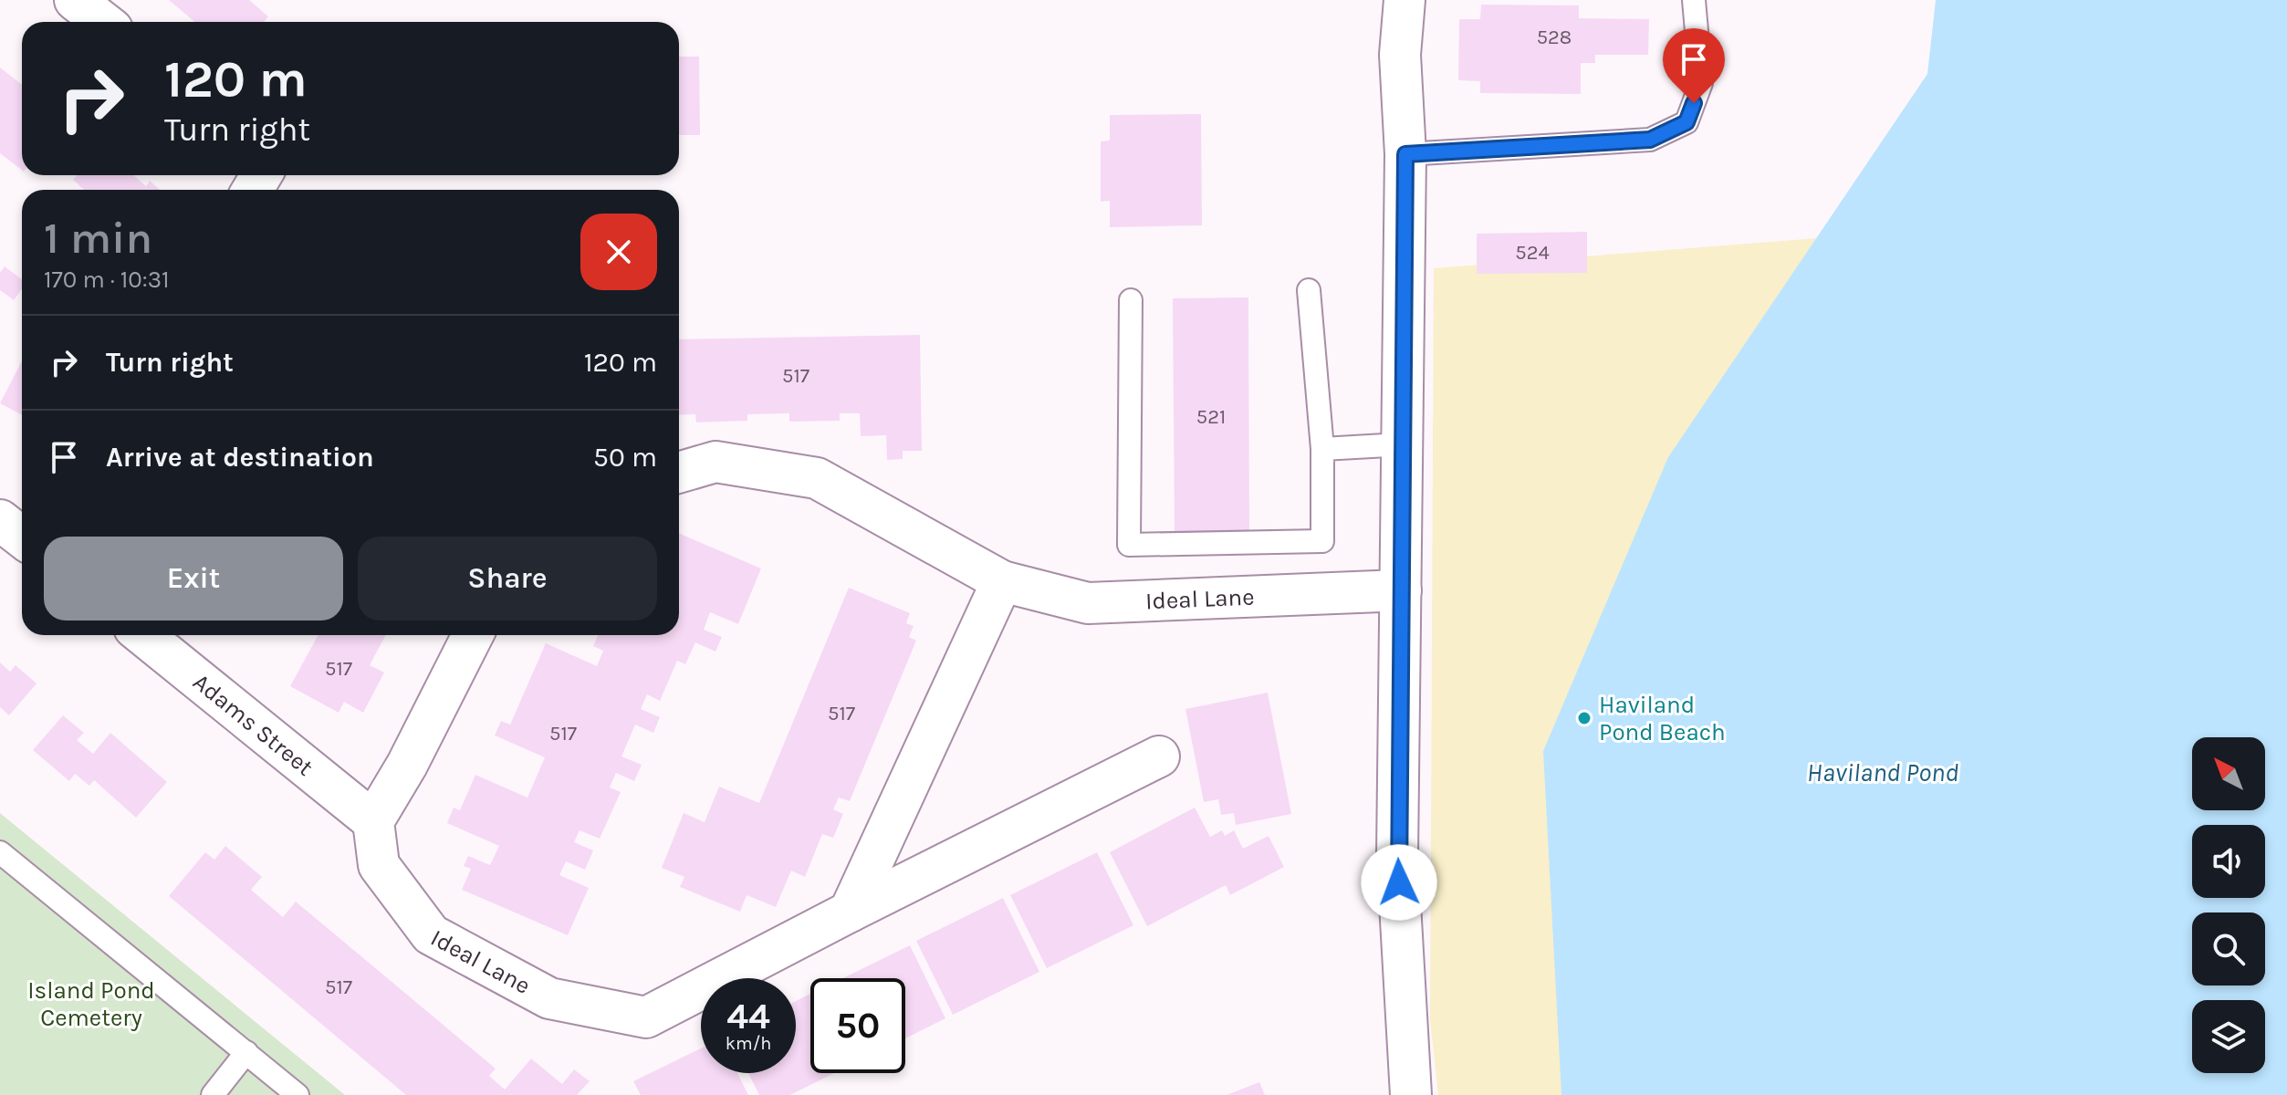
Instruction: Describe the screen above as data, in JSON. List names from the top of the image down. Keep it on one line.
{"streets":{"street":["Ideal Lane","Adams Street"]},"crossings":[["Ideal Lane","Adams Street"]],"water":["Haviland Pond"],"parks":["Island Pond Cemetery"],"places":["Haviland Pond Beach"],"house_numbers":["528","524","517","521","517","517","517","517"],"north":"top left","page":{"turn":["120 m","Turn right"],"heading":["1 min","170 m · 10:31"],"list":[{"name":"Turn right","value":"120 m"},{"name":"Arrive at destination","value":"50 m"}],"buttons":["Exit","Share"],"speed":"44 km/h","limit":"50"}}
